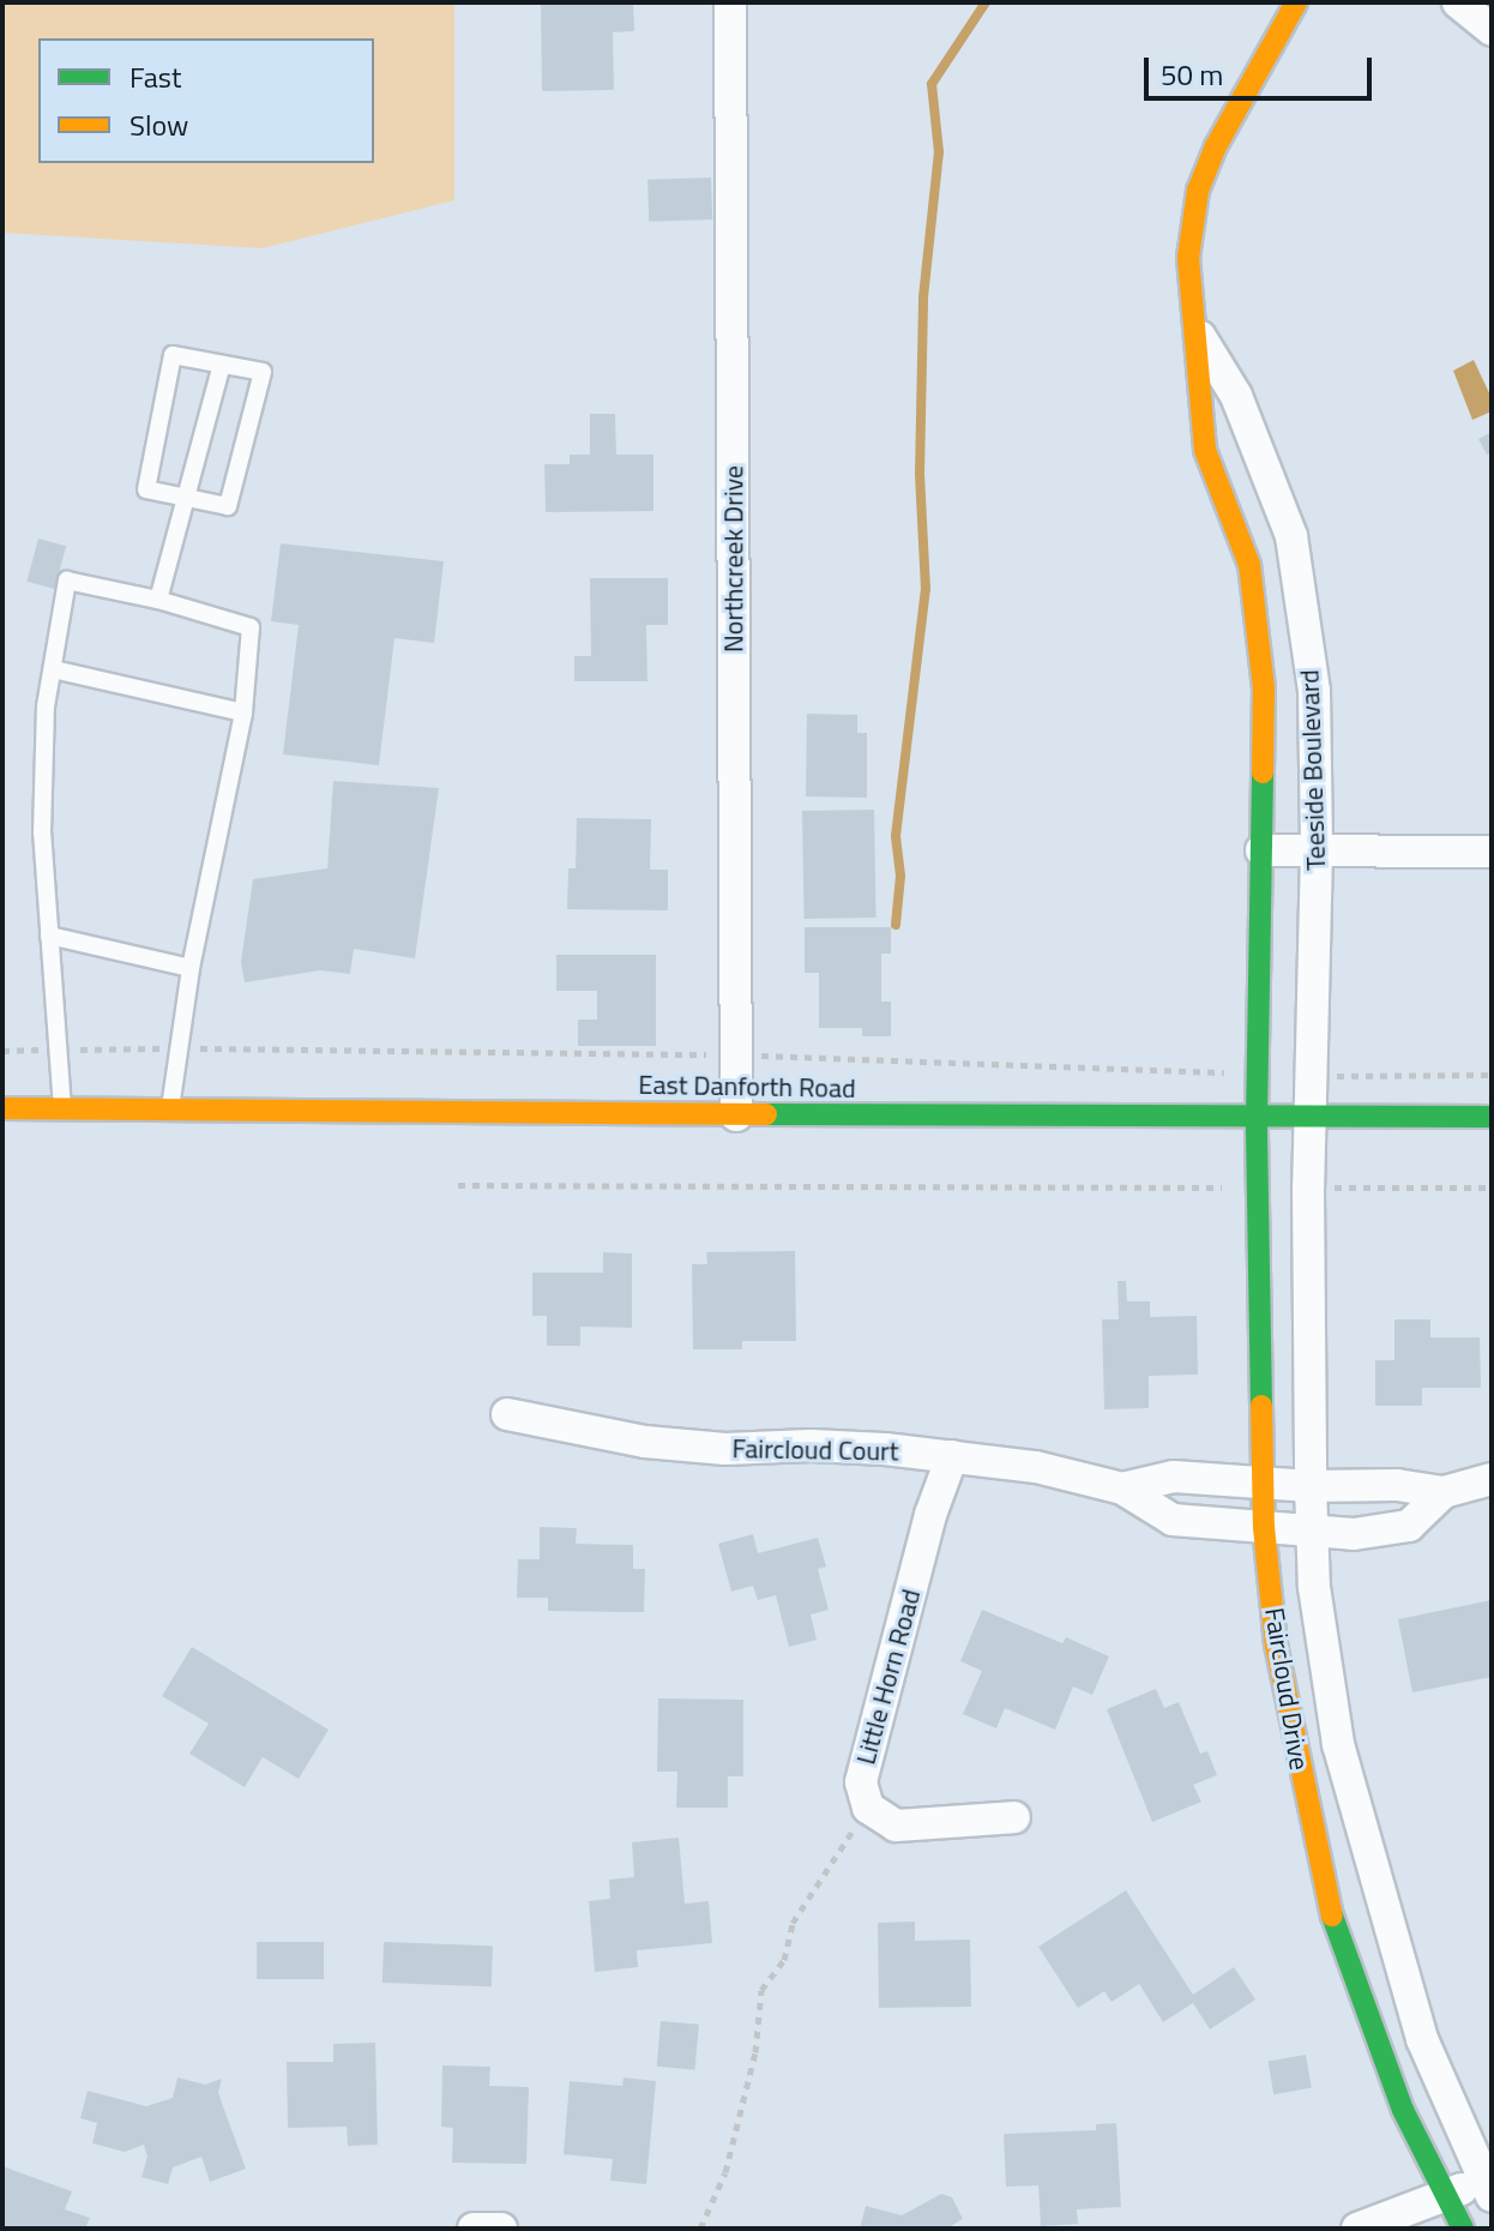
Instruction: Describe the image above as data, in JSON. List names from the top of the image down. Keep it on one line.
{"streets":{"street":["Northcreek Drive","Teeside Boulevard","East Danforth Road","Faircloud Court","Little Horn Road","Faircloud Drive"]},"crossings":[["Northcreek Drive","East Danforth Road"],["Teeside Boulevard","East Danforth Road"],["Teeside Boulevard","Faircloud Drive"],["East Danforth Road","Faircloud Drive"],["Faircloud Court","Little Horn Road"],["Faircloud Court","Faircloud Drive"]],"legend":["Fast","Slow"],"scale_bar":"50 m"}
